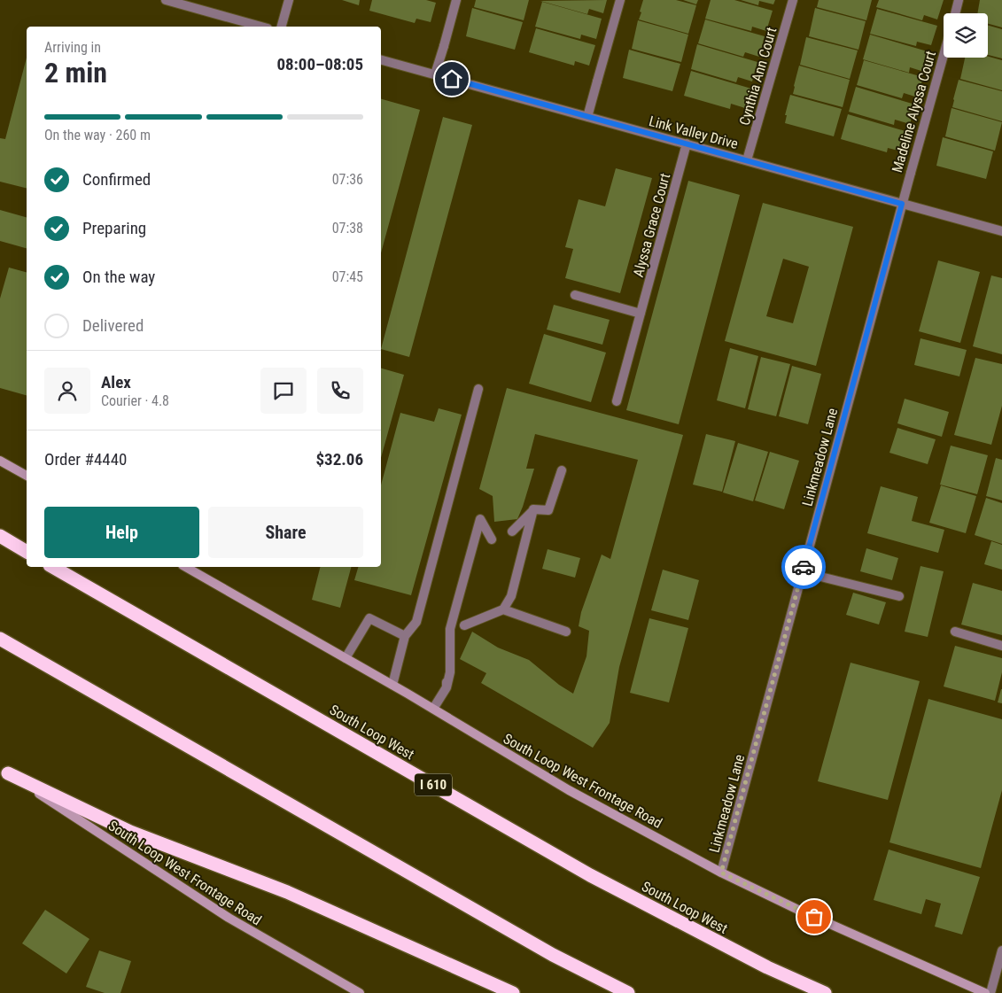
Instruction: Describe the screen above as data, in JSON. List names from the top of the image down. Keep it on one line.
{"streets":{"highway":["South Loop West","I 610"],"main road":["South Loop West Frontage Road"],"street":["Cynthia Ann Court","Madeline Alyssa Court","Link Valley Drive","Alyssa Grace Court","Linkmeadow Lane"]},"crossings":[["Cynthia Ann Court","Link Valley Drive"],["Madeline Alyssa Court","Link Valley Drive"],["Madeline Alyssa Court","Linkmeadow Lane"],["Link Valley Drive","Alyssa Grace Court"],["Link Valley Drive","Linkmeadow Lane"],["Linkmeadow Lane","South Loop West Frontage Road"]],"page":{"heading":["2 min","Arriving in","08:00–08:05"],"panel":["Alex","Courier · 4.8","Order #4440","$32.06"],"bar":"On the way · 260 m","list":[["Confirmed","07:36"],["Preparing","07:38"],["On the way","07:45"],"Delivered"],"buttons":["Help","Share"]}}
